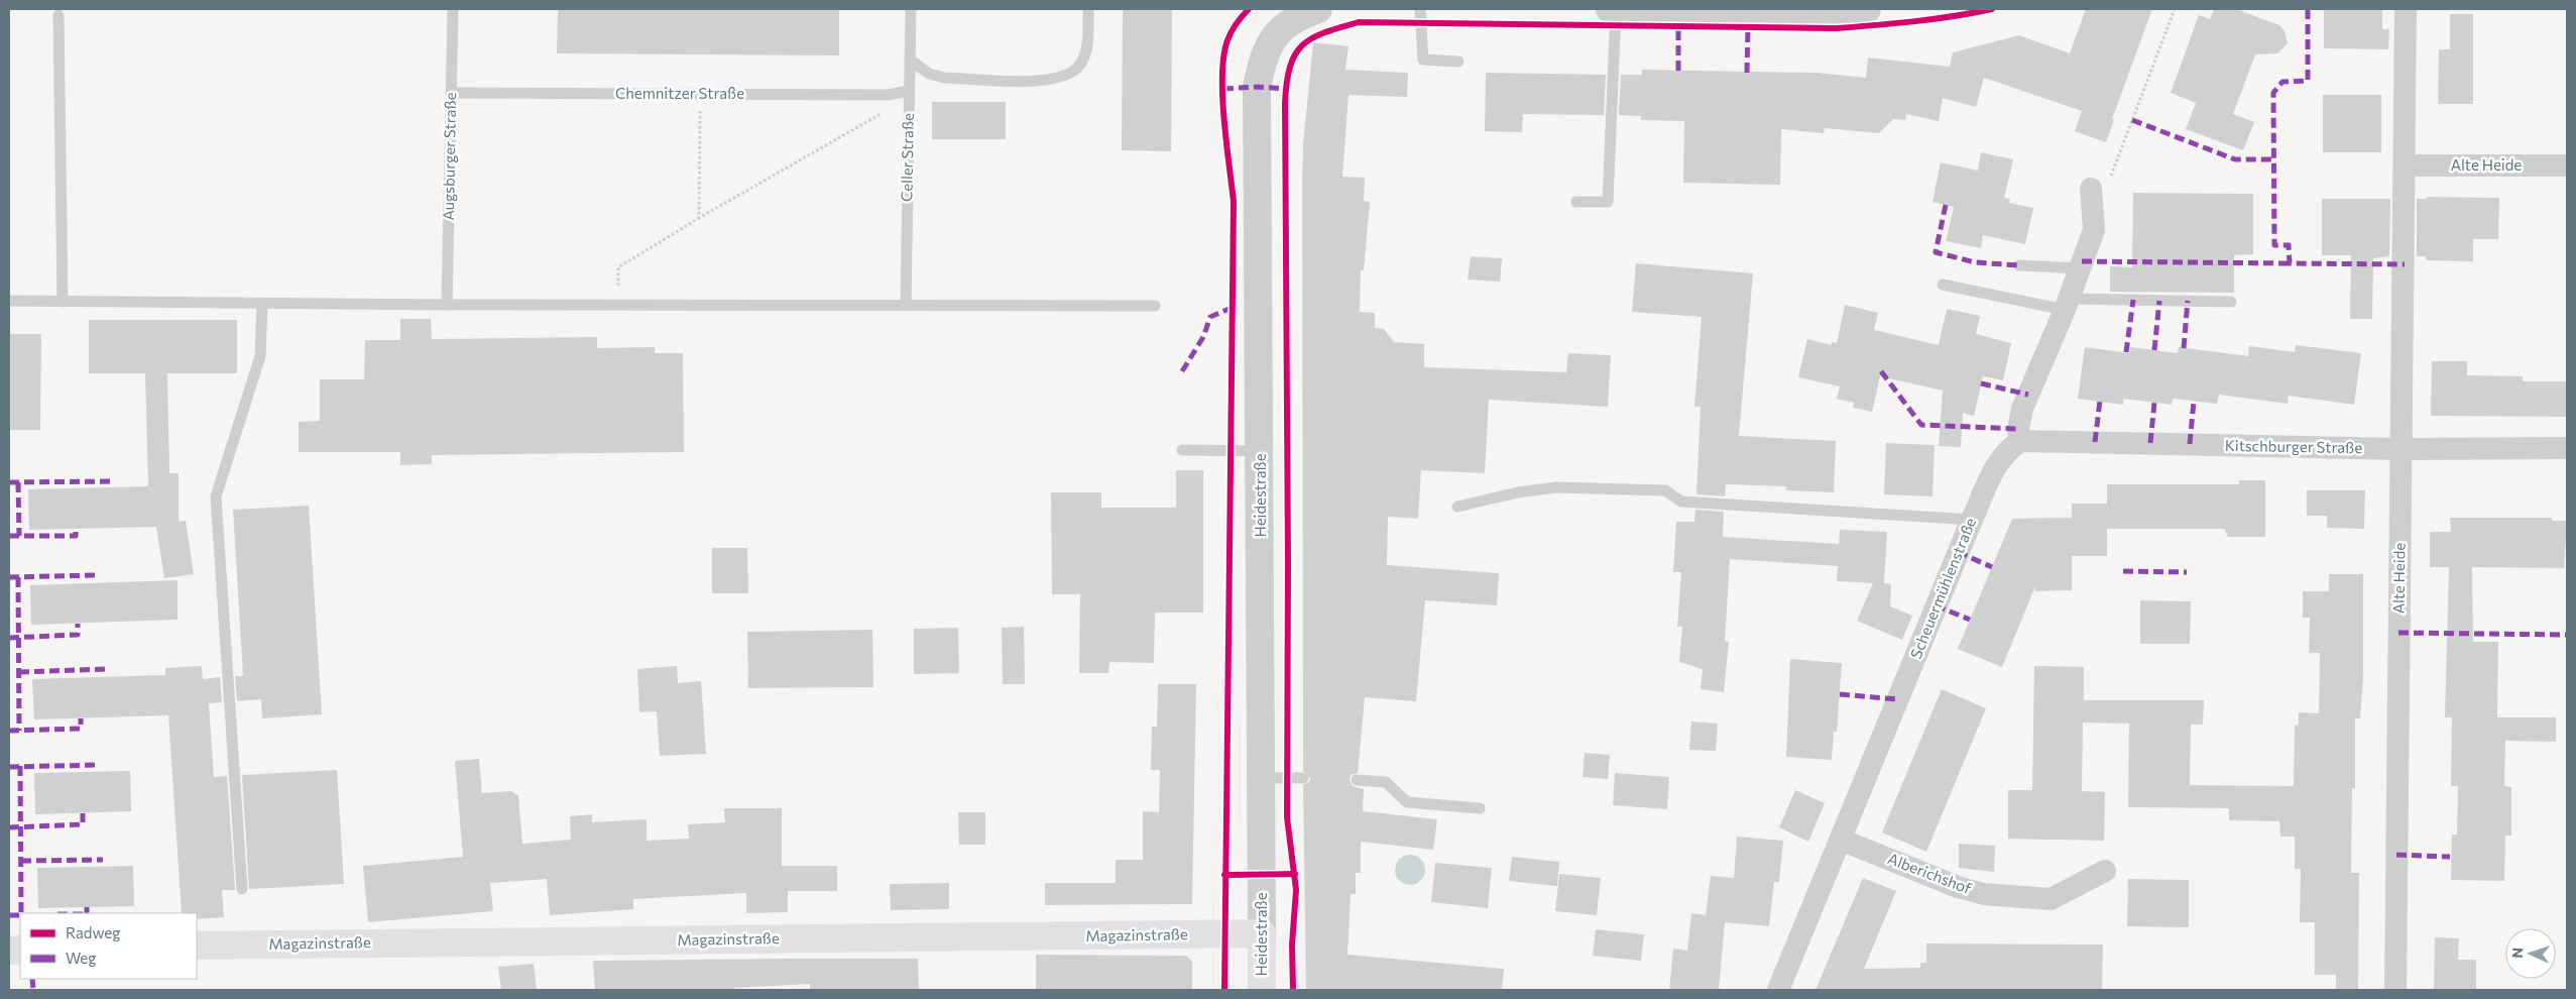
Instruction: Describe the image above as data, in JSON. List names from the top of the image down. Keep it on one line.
{"streets":{"main road":["Heidestraße","Magazinstraße"],"street":["Alte Heide","Kitschburger Straße","Scheuermühlenstraße","Alberichshof"],"lane":["Chemnitzer Straße","Augsburger Straße","Celler Straße"]},"crossings":[["Chemnitzer Straße","Augsburger Straße"],["Chemnitzer Straße","Celler Straße"],["Alte Heide","Kitschburger Straße"],["Kitschburger Straße","Scheuermühlenstraße"],["Heidestraße","Magazinstraße"],["Scheuermühlenstraße","Alberichshof"]],"legend":["Radweg","Weg"],"north":"left"}
